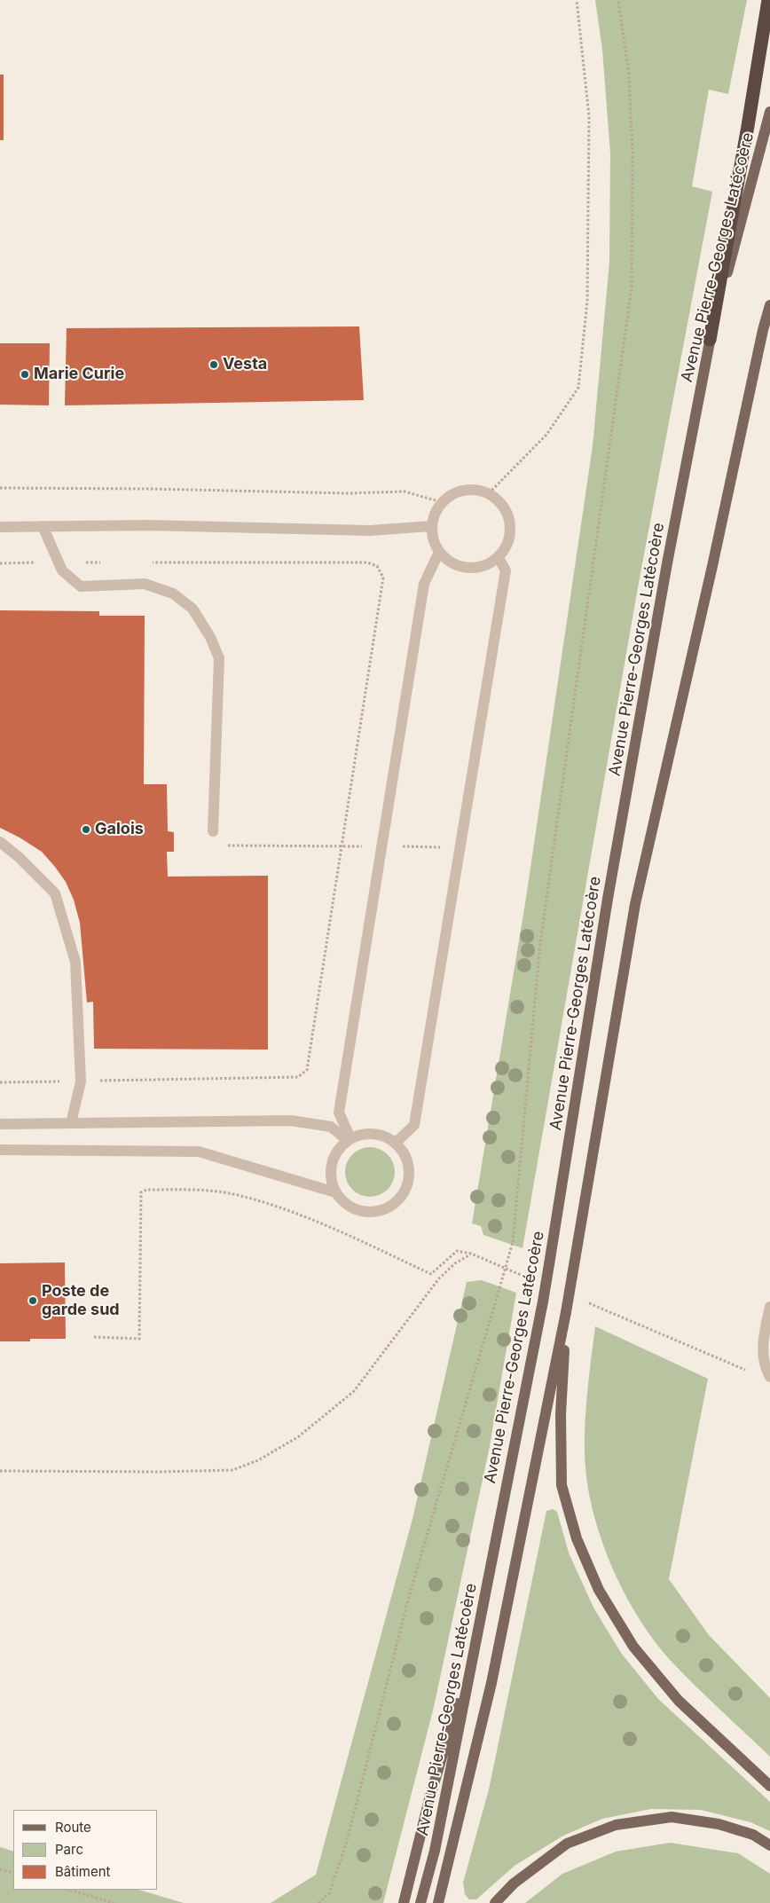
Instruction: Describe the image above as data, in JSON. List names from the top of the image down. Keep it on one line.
{"streets":{"main road":["Avenue Pierre-Georges Latécoère"]},"places":["Vesta","Marie Curie","Galois","Poste de garde sud"],"legend":["Route","Parc","Bâtiment"]}
